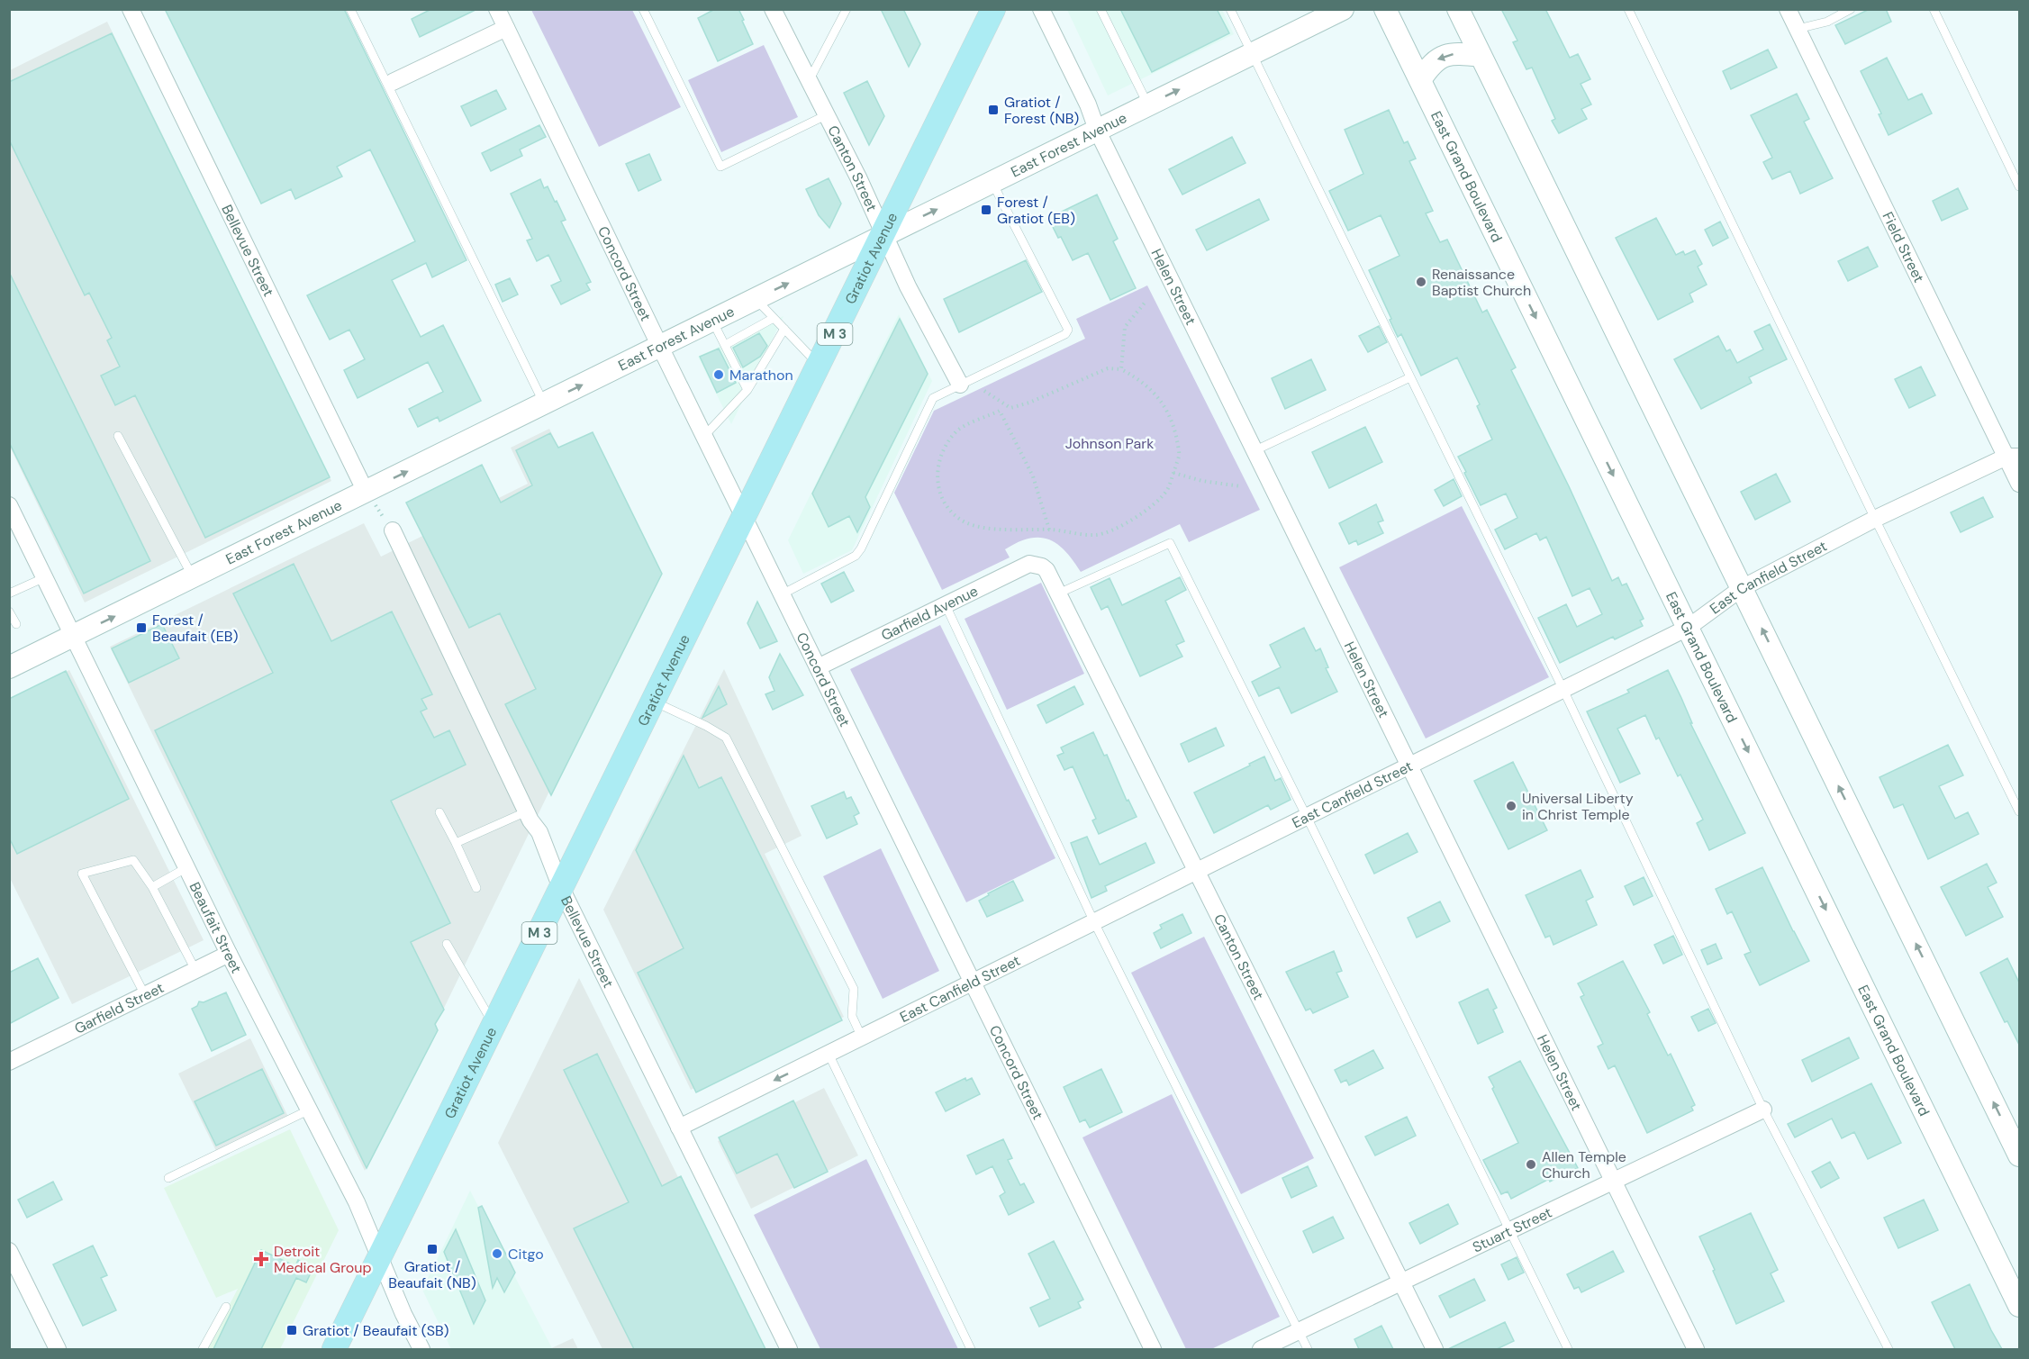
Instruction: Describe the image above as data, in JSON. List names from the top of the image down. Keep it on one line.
{"streets":{"main road":["East Forest Avenue","East Grand Boulevard","Gratiot Avenue","M 3"],"street":["Canton Street","Field Street","Bellevue Street","Concord Street","Helen Street","East Canfield Street","Garfield Avenue","Beaufait Street","Garfield Street","Stuart Street"]},"crossings":[["East Forest Avenue","Canton Street"],["East Forest Avenue","Bellevue Street"],["East Forest Avenue","Gratiot Avenue"],["East Forest Avenue","Concord Street"],["East Forest Avenue","Helen Street"],["East Forest Avenue","Beaufait Street"],["Canton Street","Gratiot Avenue"],["Canton Street","East Canfield Street"],["Canton Street","Garfield Avenue"],["Canton Street","Stuart Street"],["East Grand Boulevard","East Canfield Street"],["Field Street","East Canfield Street"],["Bellevue Street","Gratiot Avenue"],["Bellevue Street","East Canfield Street"],["Gratiot Avenue","Concord Street"],["Gratiot Avenue","Beaufait Street"],["Concord Street","East Canfield Street"],["Concord Street","Garfield Avenue"],["Helen Street","East Canfield Street"],["Helen Street","Stuart Street"],["Beaufait Street","Garfield Street"]],"one_way":["East Forest Avenue"],"parks":["Johnson Park"],"places":{"transit":["Gratiot / Forest (NB)","Forest / Gratiot (EB)","Forest / Beaufait (EB)","Gratiot / Beaufait (NB)","Gratiot / Beaufait (SB)"],"other":["Renaissance Baptist Church","Marathon","Universal Liberty in Christ Temple","Allen Temple Church","Citgo"],"health":["Detroit Medical Group"]}}
